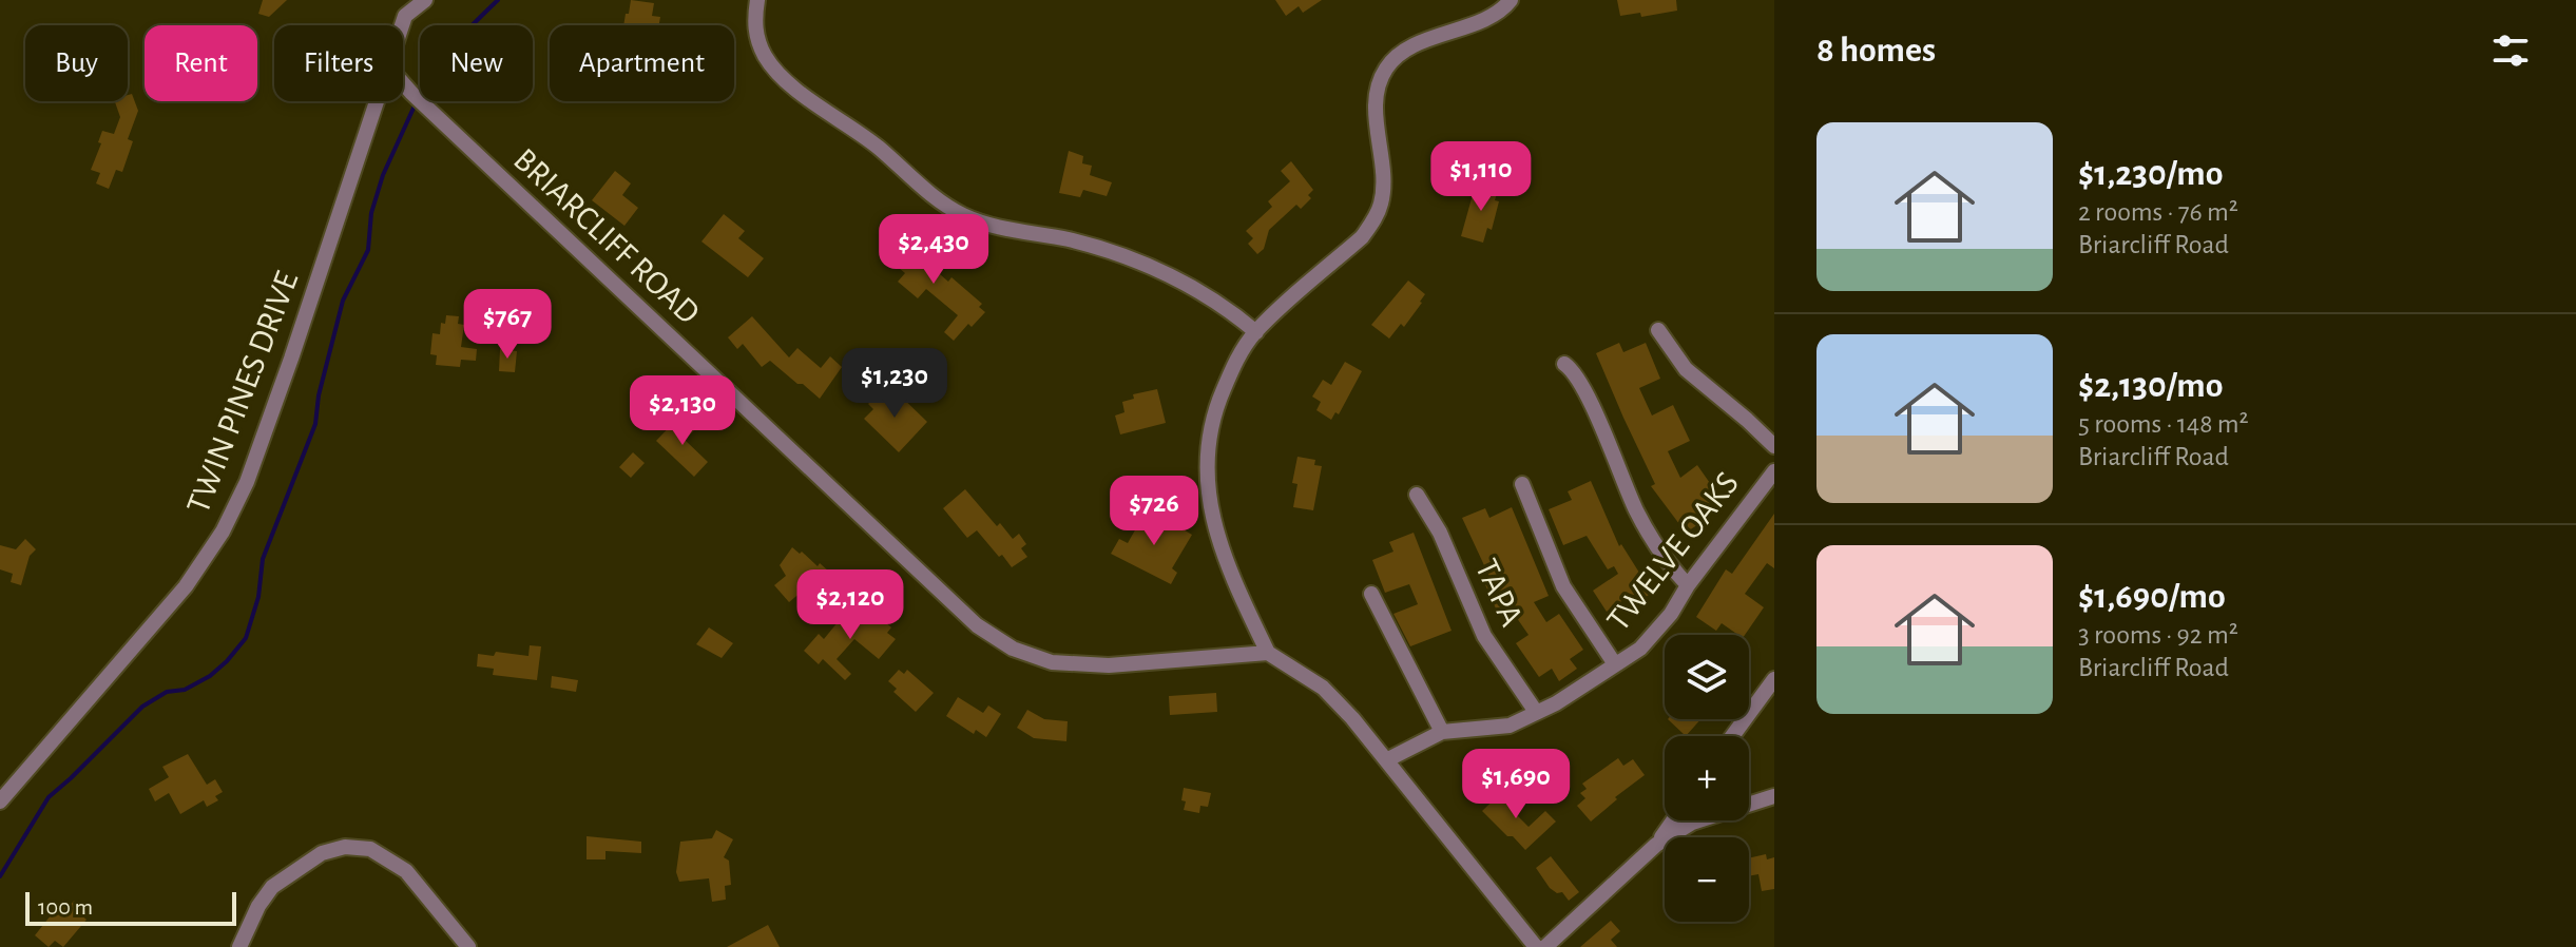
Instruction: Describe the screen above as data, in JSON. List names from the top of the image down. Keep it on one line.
{"streets":{"street":["BRIARCLIFF ROAD","TWIN PINES DRIVE","TWELVE OAKS","TAPA"]},"crossings":[["TWELVE OAKS","TAPA"]],"scale_bar":"100 m","page":{"heading":"8 homes","chip":["Buy","Rent","Filters","New","Apartment"],"list":[{"name":"$1,230/mo","note":"2 rooms · 76 m² · Briarcliff Road"},{"name":"$2,130/mo","note":"5 rooms · 148 m² · Briarcliff Road"},{"name":"$1,690/mo","note":"3 rooms · 92 m² · Briarcliff Road"}],"price":["$1,110","$2,430","$767","$1,230","$2,130","$726","$2,120","$1,690"],"map_buttons":["+","−"],"scale":"100 m"}}
